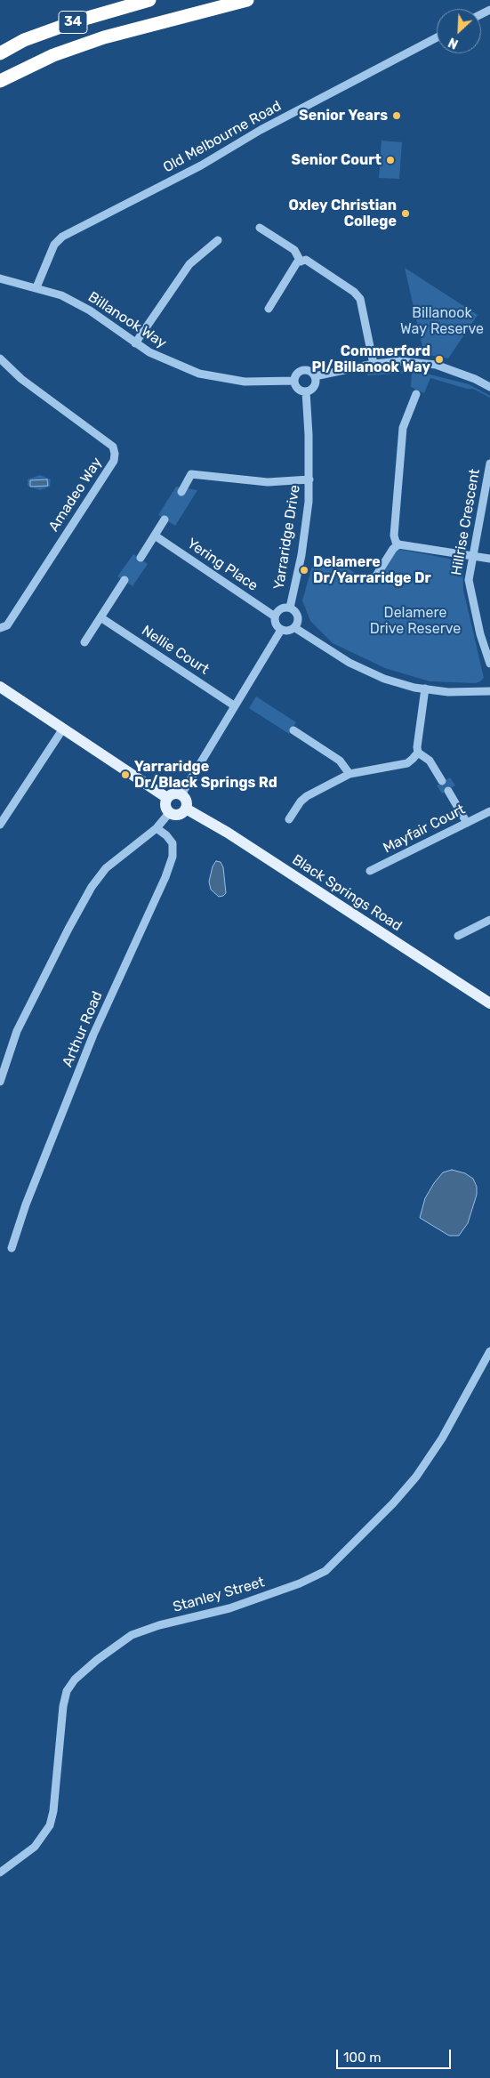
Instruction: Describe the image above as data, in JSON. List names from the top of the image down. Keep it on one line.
{"streets":{"highway":["34"],"main road":["Black Springs Road"],"street":["Old Melbourne Road","Billanook Way","Amadeo Way","Hillrise Crescent","Yarraridge Drive","Yering Place","Nellie Court","Mayfair Court","Arthur Road","Stanley Street"]},"crossings":[["Old Melbourne Road","Billanook Way"],["Billanook Way","Yarraridge Drive"],["Yarraridge Drive","Yering Place"]],"parks":["Billanook Way Reserve","Delamere Drive Reserve"],"places":["Senior Years","Senior Court","Oxley Christian College","Commerford Pl/Billanook Way","Delamere Dr/Yarraridge Dr","Yarraridge Dr/Black Springs Rd"],"scale_bar":"100 m","north":"bottom left"}
